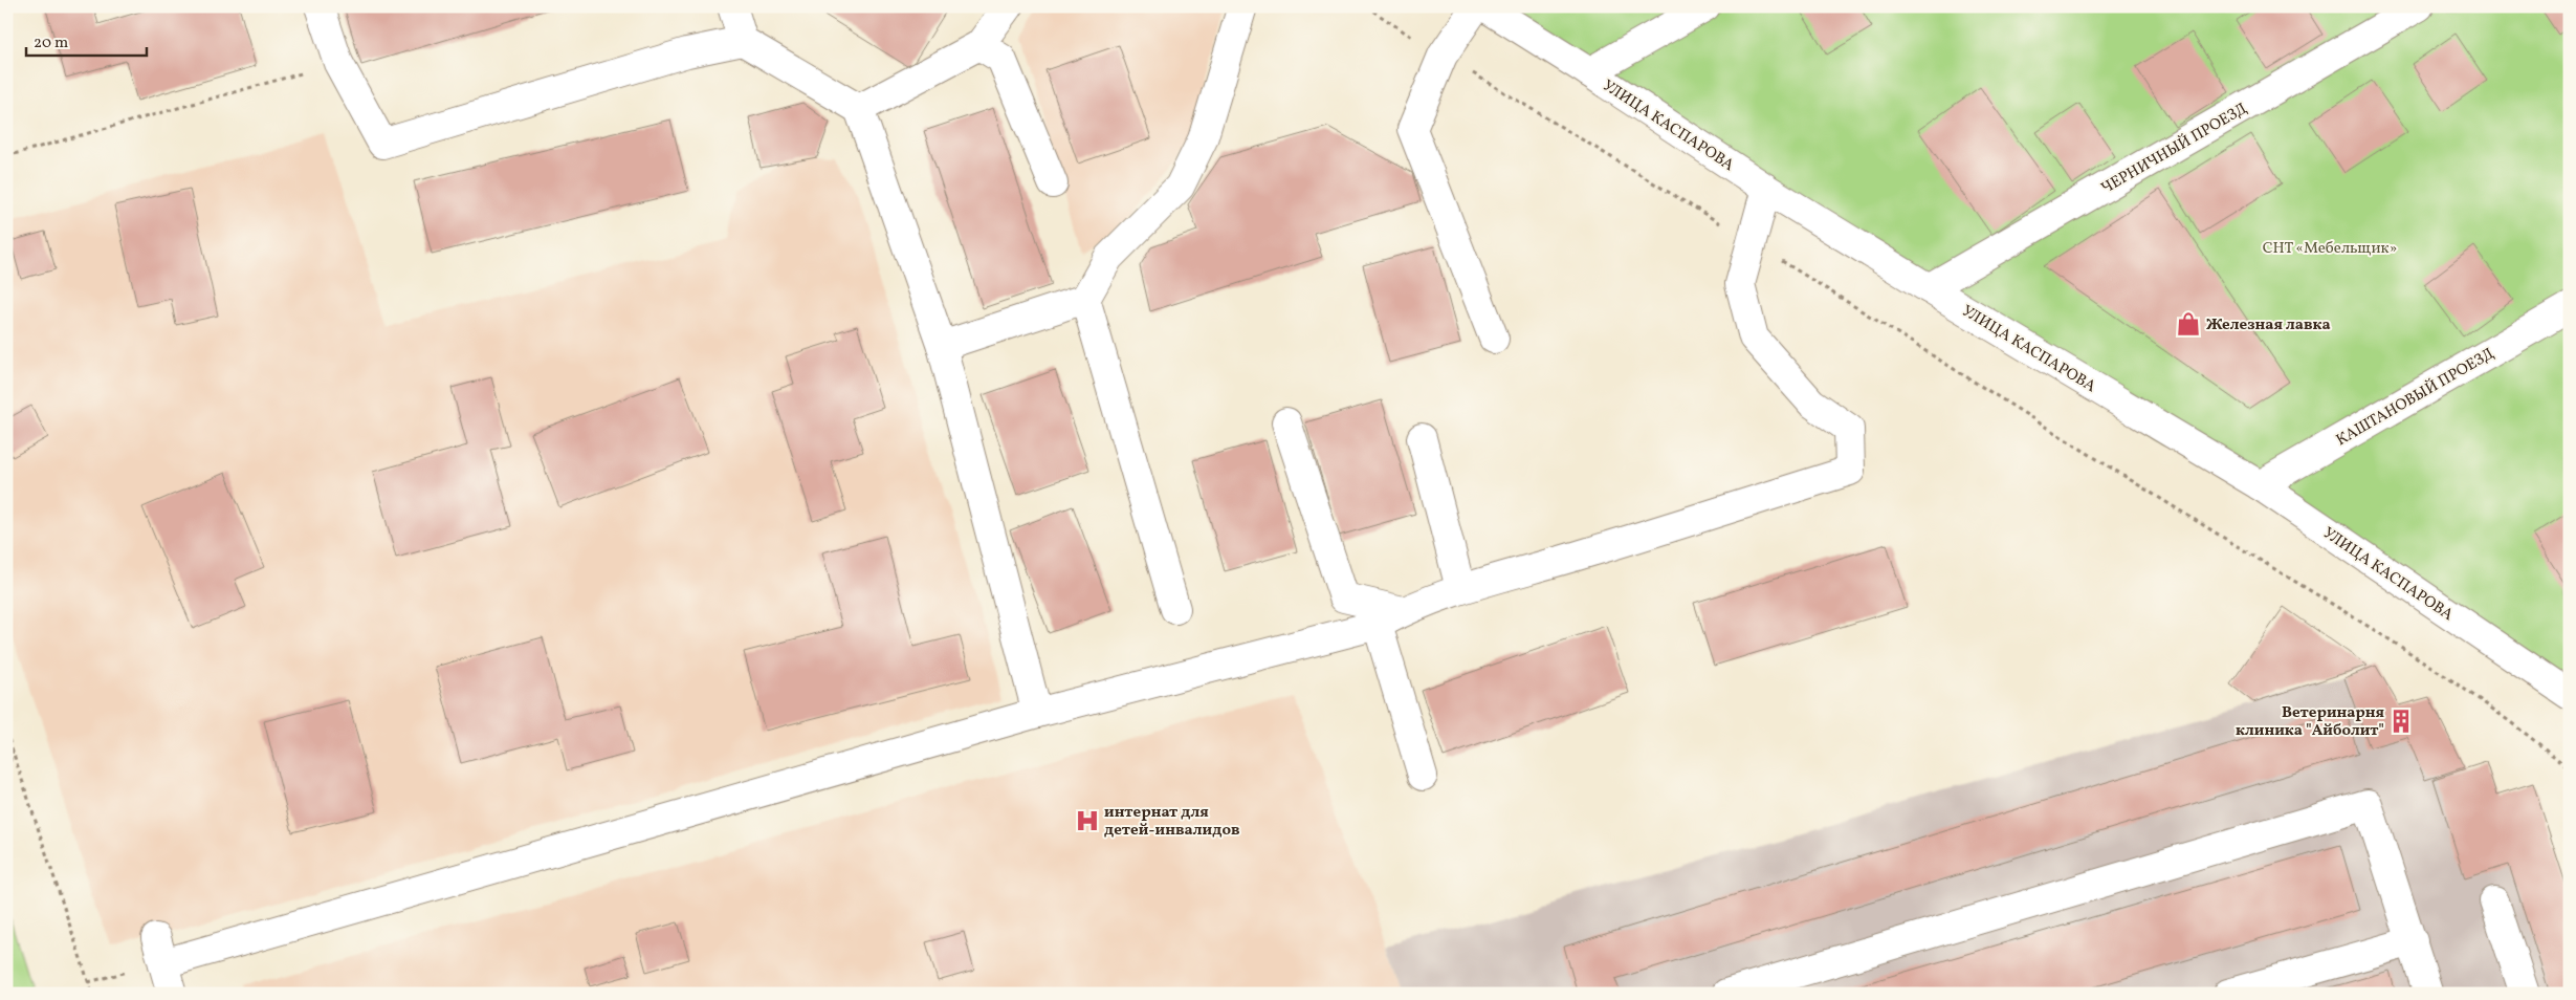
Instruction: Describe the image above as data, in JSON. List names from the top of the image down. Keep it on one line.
{"streets":{"main road":["УЛИЦА КАСПАРОВА","ЧЕРНИЧНЫЙ ПРОЕЗД","КАШТАНОВЫЙ ПРОЕЗД"]},"crossings":[["УЛИЦА КАСПАРОВА","ЧЕРНИЧНЫЙ ПРОЕЗД"],["УЛИЦА КАСПАРОВА","КАШТАНОВЫЙ ПРОЕЗД"]],"parks":["СНТ «Мебельщик»"],"places":{"shop":["Железная лавка"],"building":["Ветеринарня клиника \"Айболит\""],"hospital":["интернат для детей-инвалидов"]},"scale_bar":"20 m"}
